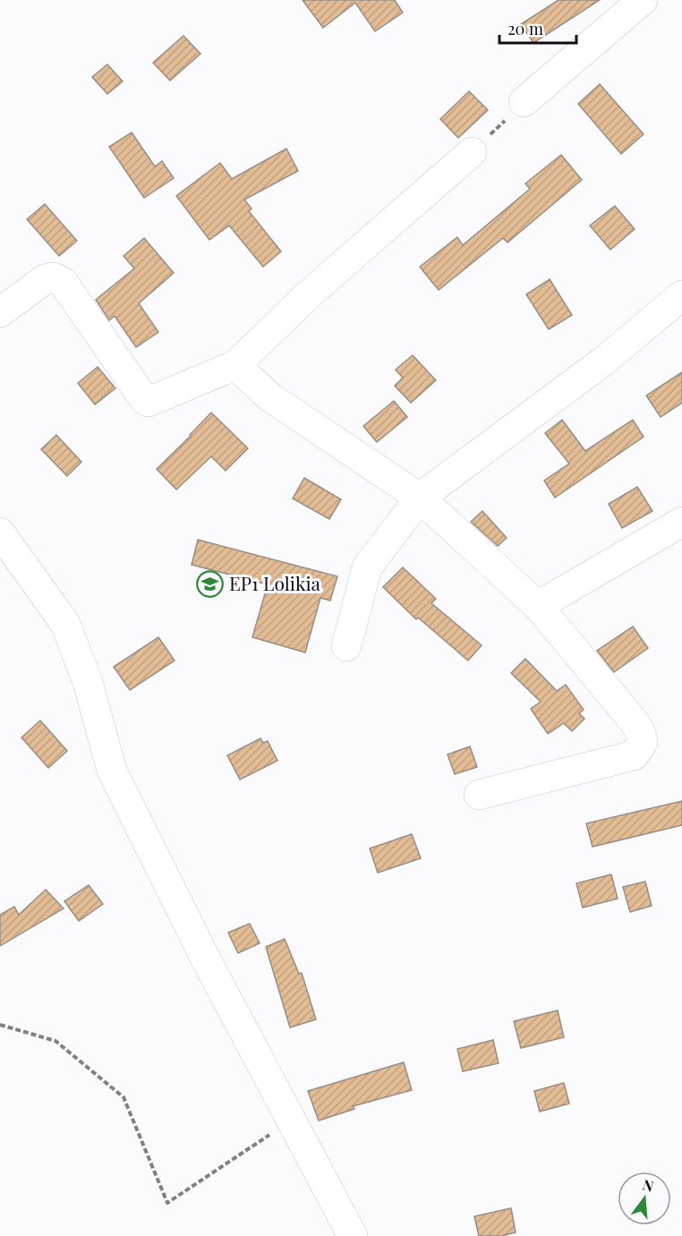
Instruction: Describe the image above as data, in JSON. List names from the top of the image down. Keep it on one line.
{"places":{"school or university":["EP1 Lolikia"]},"scale_bar":"20 m","north":"top"}
